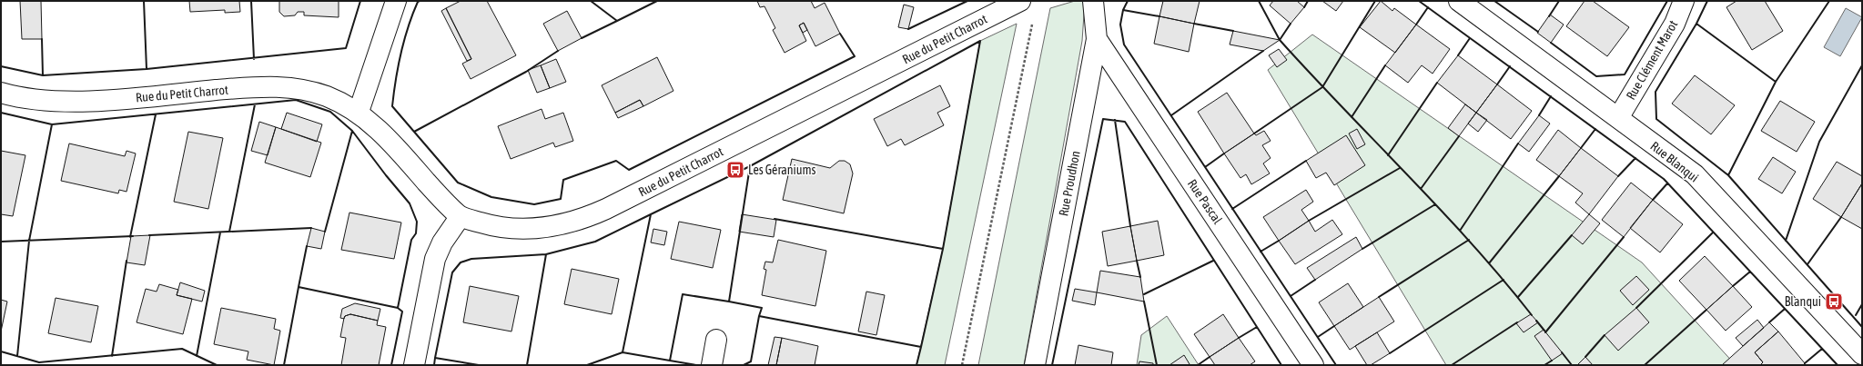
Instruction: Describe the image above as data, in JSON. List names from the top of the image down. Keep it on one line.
{"streets":{"street":["Rue du Petit Charrot","Rue Clément Marot","Rue Blanqui","Rue Proudhon","Rue Pascal"]},"crossings":[["Rue Clément Marot","Rue Blanqui"],["Rue Proudhon","Rue Pascal"]],"places":{"bus stop":["Les Géraniums","Blanqui"]}}
